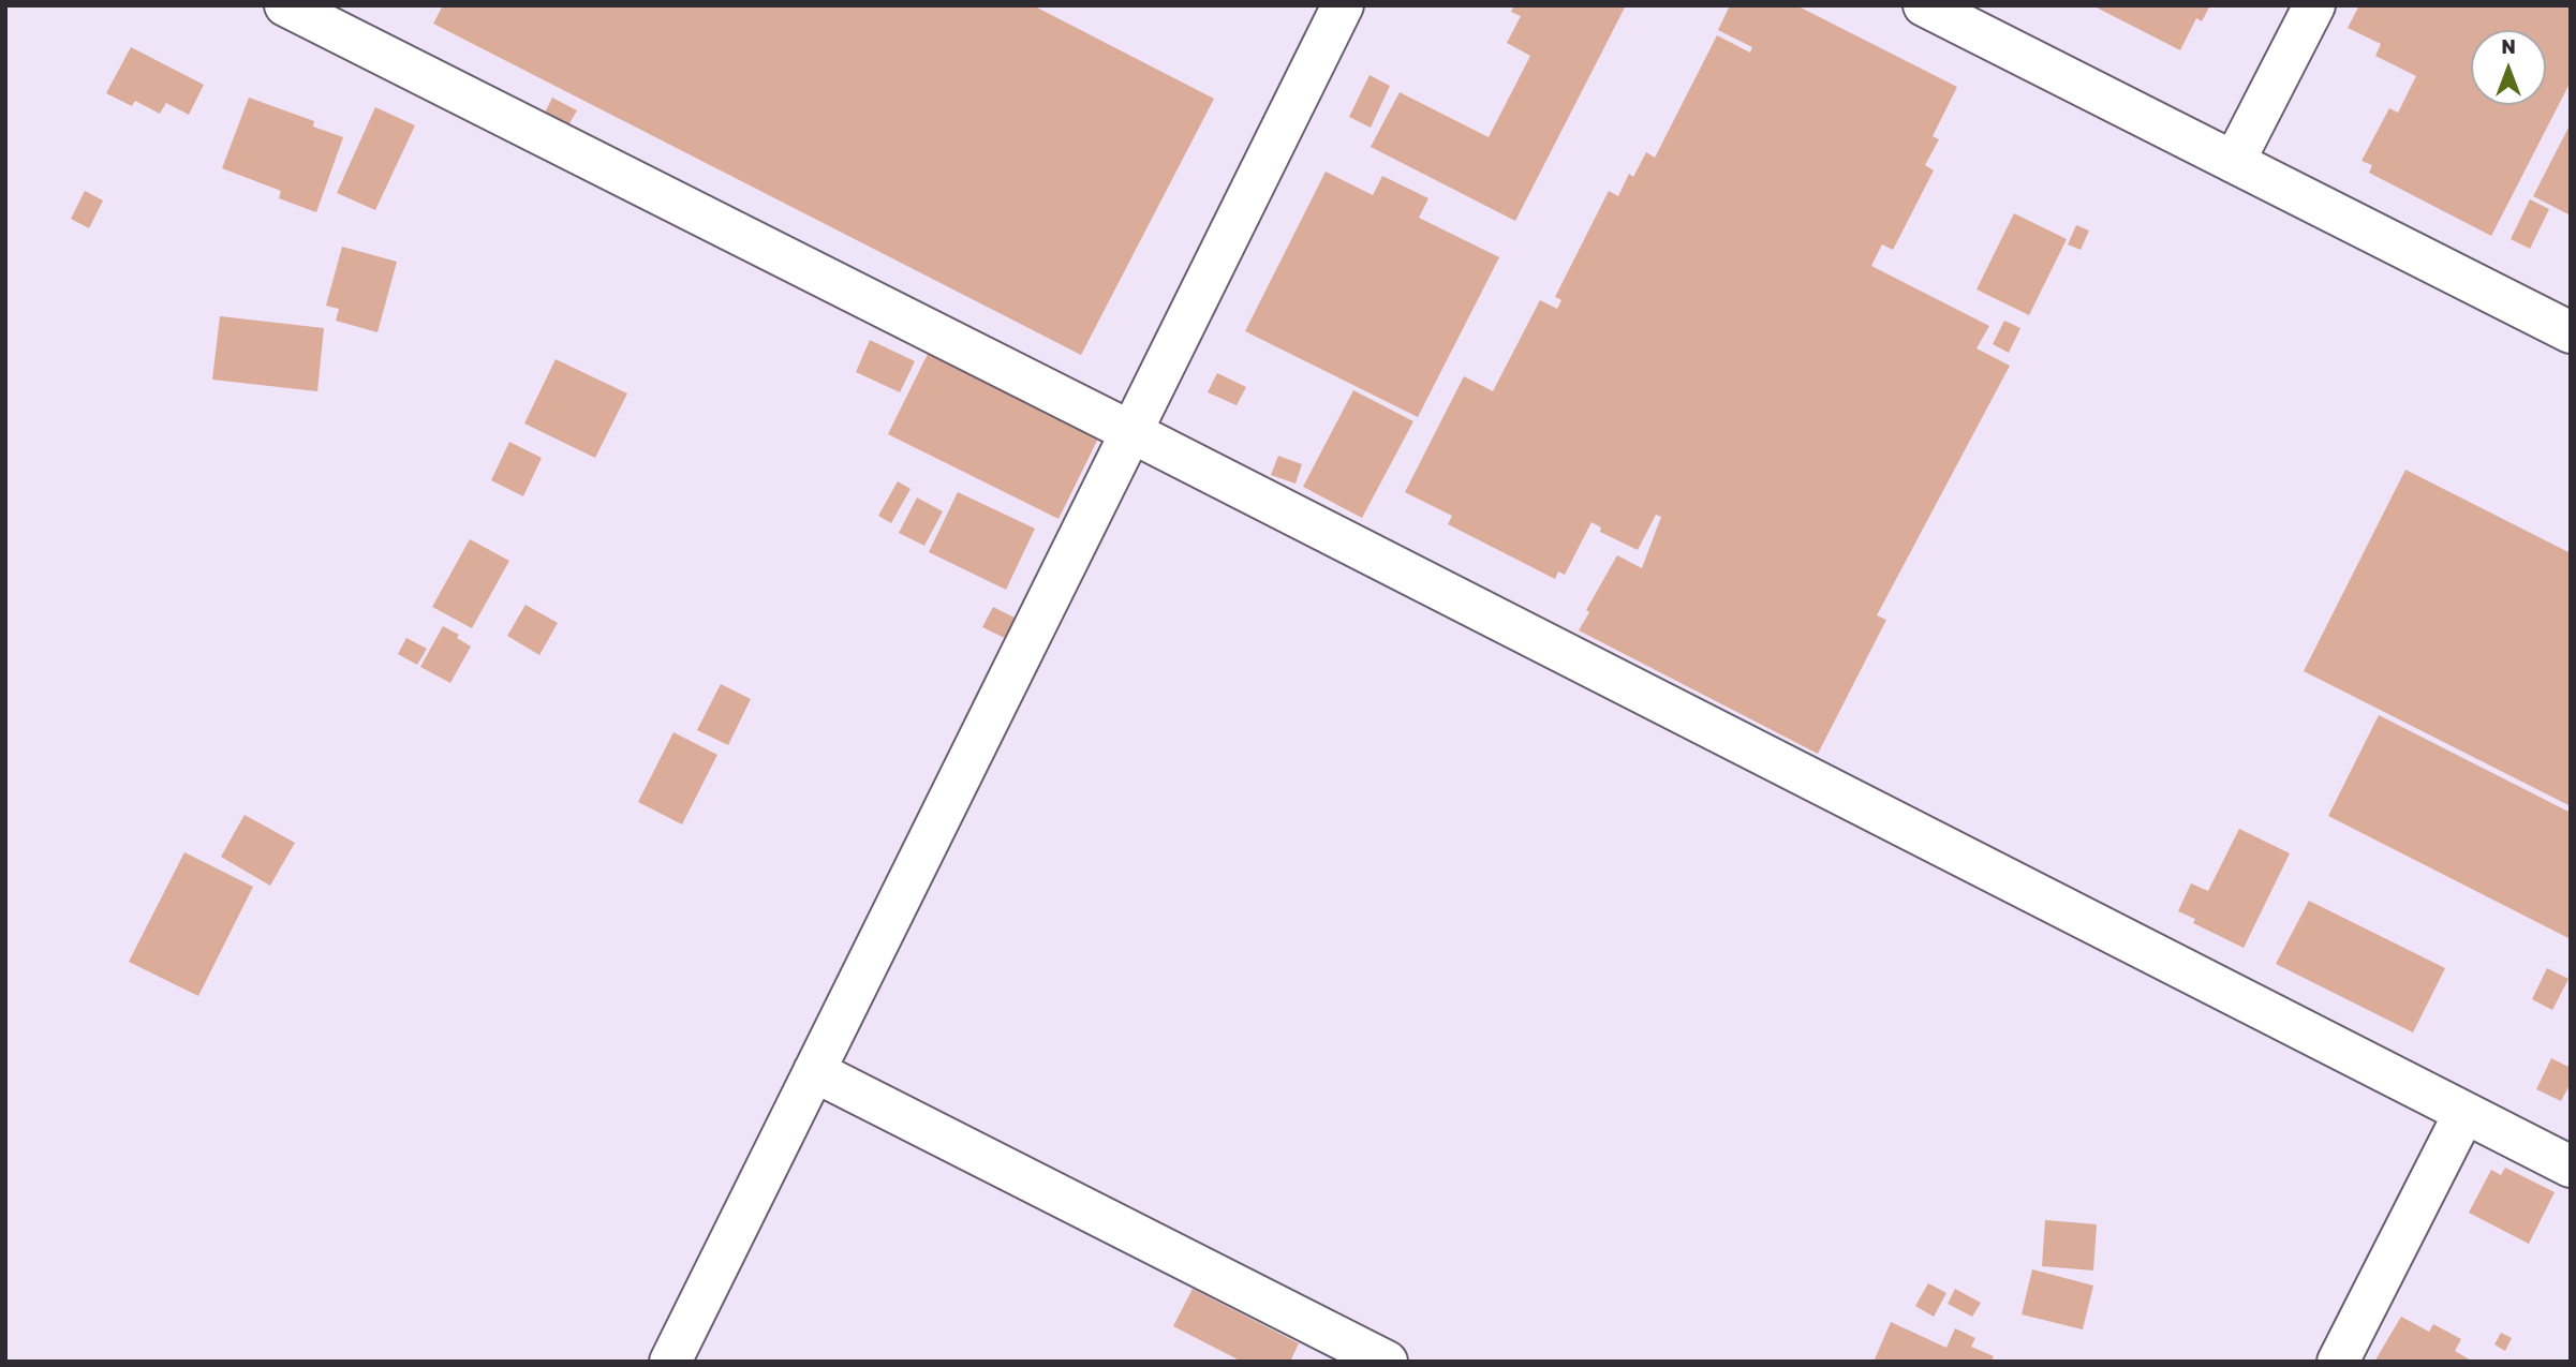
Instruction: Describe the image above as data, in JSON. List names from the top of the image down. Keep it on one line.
{"north":"top"}
